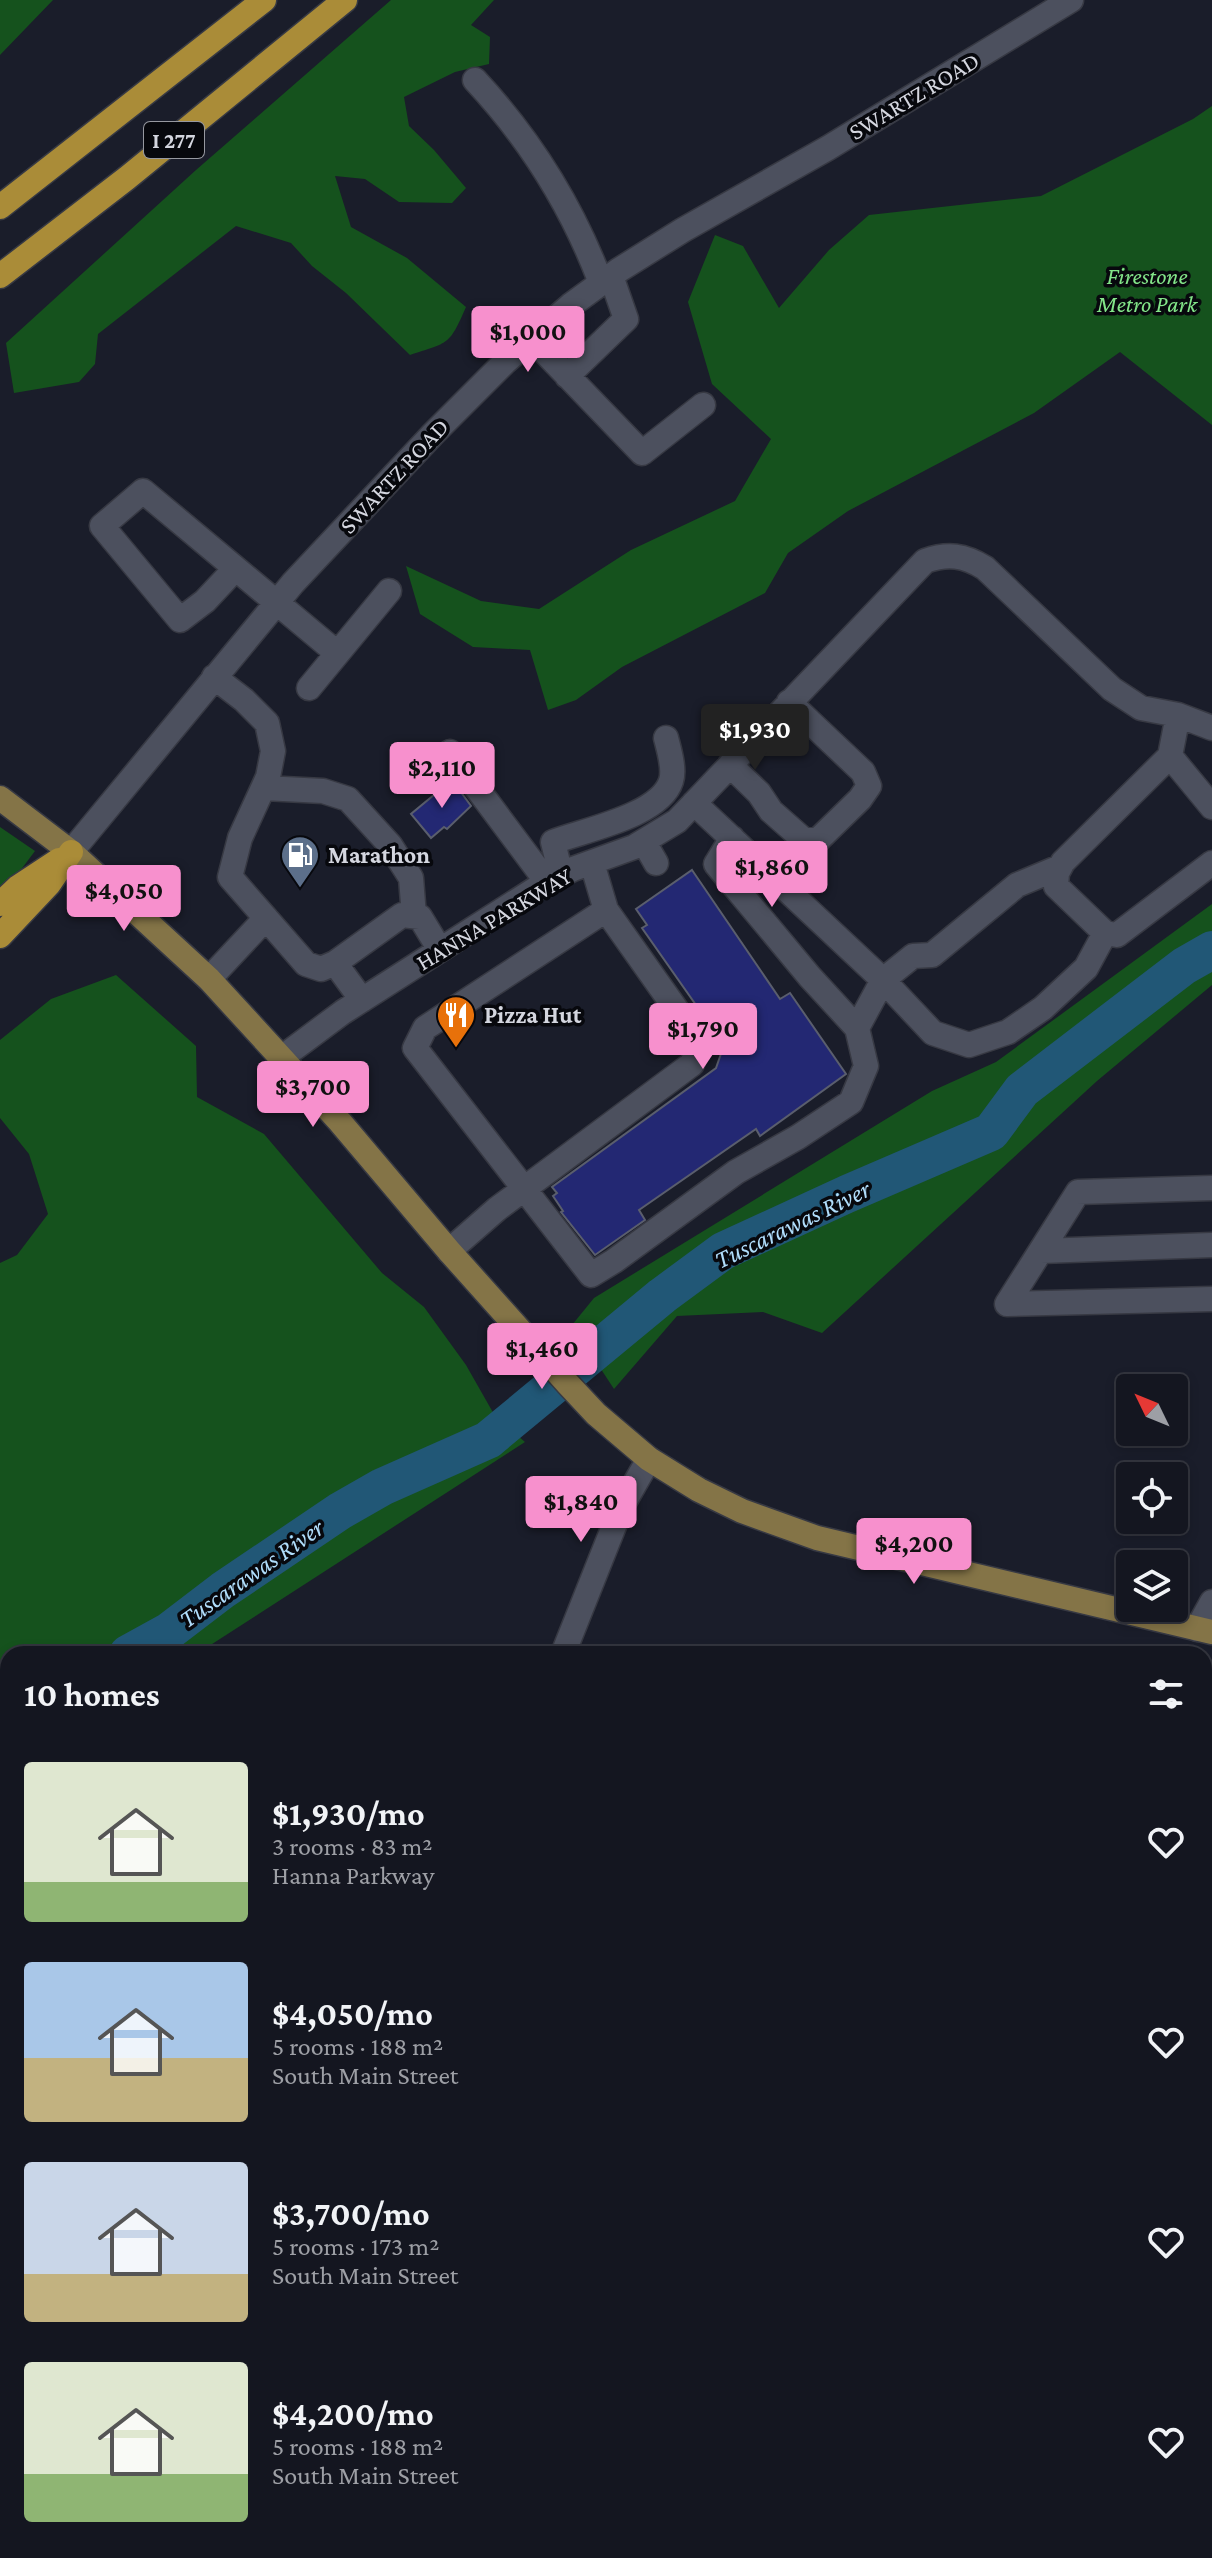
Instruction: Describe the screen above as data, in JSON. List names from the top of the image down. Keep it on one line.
{"streets":{"highway":["I 277"],"street":["SWARTZ ROAD","HANNA PARKWAY"]},"water":["Tuscarawas River"],"parks":["Firestone Metro Park"],"places":{"fuel station":["Marathon"],"restaurant":["Pizza Hut"]},"north":"top left","page":{"price":["$1,000","$1,930","$2,110","$1,860","$4,050","$1,790","$3,700","$1,460","$1,840","$4,200"],"heading":"10 homes","list":[{"name":"$1,930/mo","note":"3 rooms · 83 m² · Hanna Parkway"},{"name":"$4,050/mo","note":"5 rooms · 188 m² · South Main Street"},{"name":"$3,700/mo","note":"5 rooms · 173 m² · South Main Street"},{"name":"$4,200/mo","note":"5 rooms · 188 m² · South Main Street"}]}}
